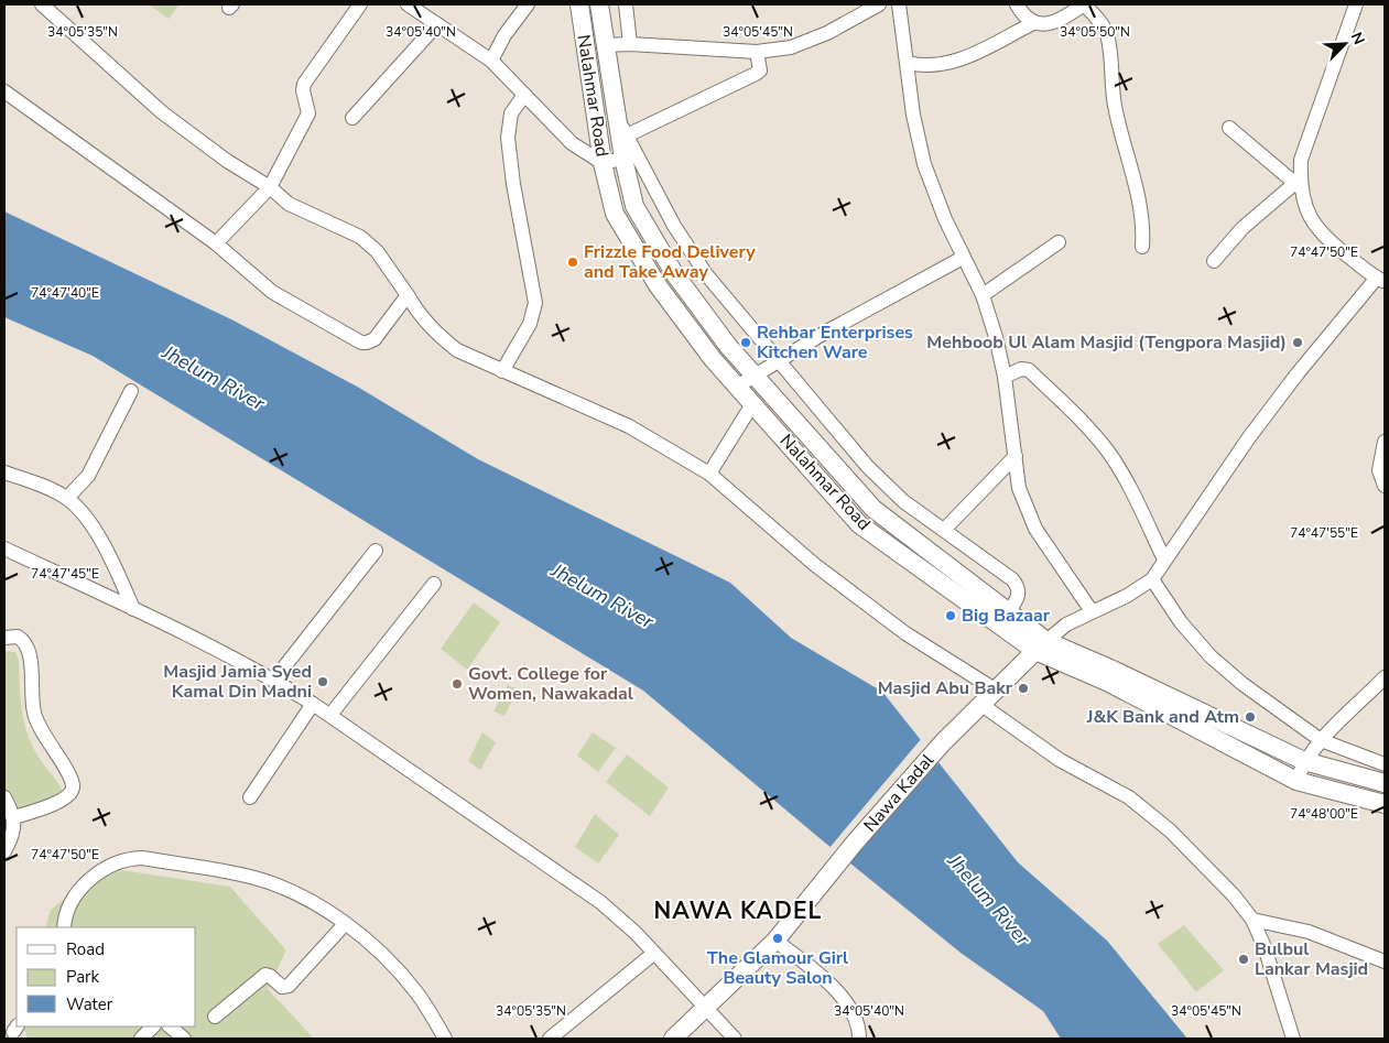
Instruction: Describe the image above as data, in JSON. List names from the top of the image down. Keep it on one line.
{"streets":{"main road":["Nalahmar Road","Nawa Kadal"]},"crossings":[["Nalahmar Road","Nawa Kadal"]],"districts":["NAWA KADEL"],"water":["Jhelum River"],"places":["Frizzle Food Delivery and Take Away","Rehbar Enterprises Kitchen Ware","Mehboob Ul Alam Masjid (Tengpora Masjid)","Big Bazaar","Masjid Jamia Syed Kamal Din Madni","Govt. College for Women, Nawakadal","Masjid Abu Bakr","J&K Bank and Atm","The Glamour Girl Beauty Salon","Bulbul Lankar Masjid"],"legend":["Road","Park","Water"],"north":"top right","coordinates":["34°05'35\"N","34°05'40\"N","34°05'45\"N","34°05'50\"N","74°47'50\"E","74°47'40\"E","74°47'55\"E","74°47'45\"E","74°48'00\"E"]}
